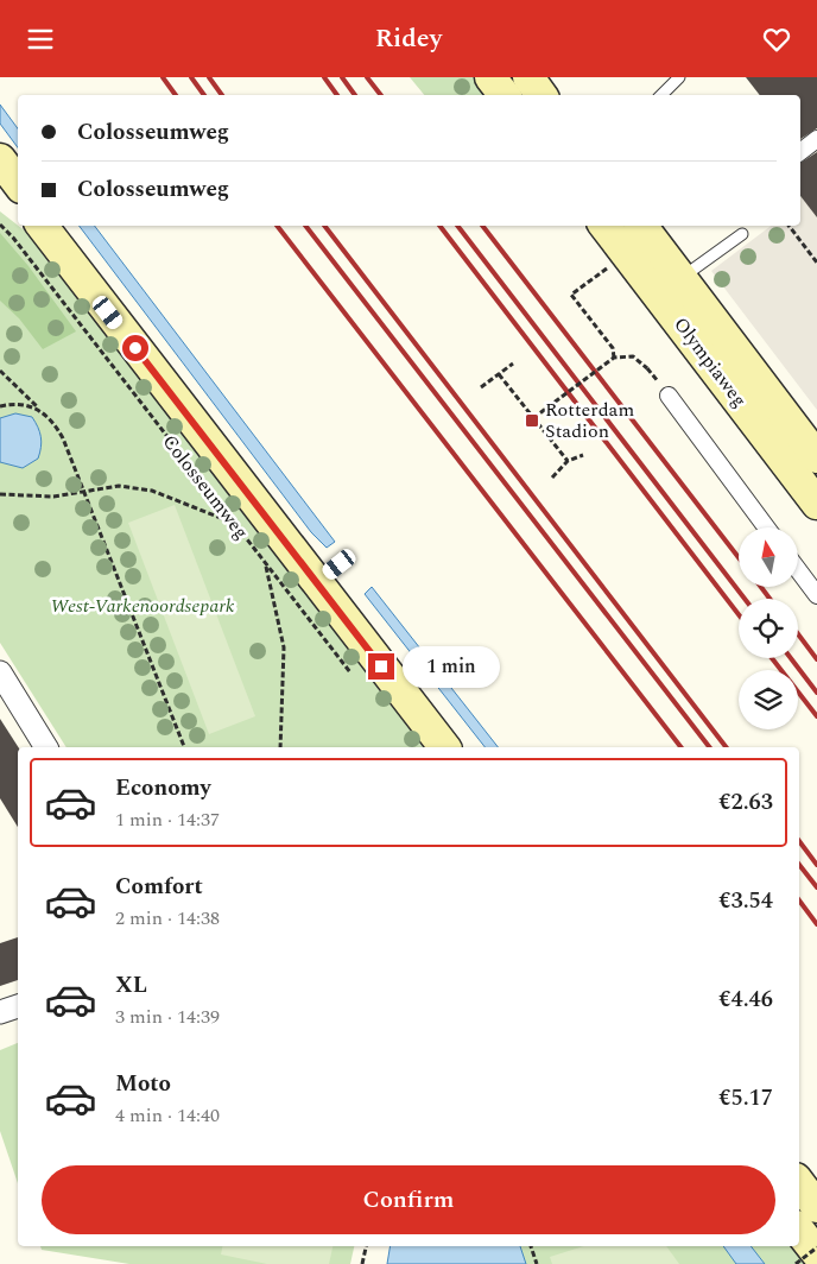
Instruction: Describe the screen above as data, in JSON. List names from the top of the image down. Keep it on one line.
{"streets":{"main road":["Olympiaweg","Colosseumweg"]},"parks":["West-Varkenoordsepark"],"places":{"transit":["Rotterdam Stadion"]},"north":"top","page":{"header":"Ridey","banner":["Colosseumweg","Colosseumweg"],"bubble":"1 min","list":[{"name":"Economy","note":"1 min · 14:37","value":"€2.63"},{"name":"Comfort","note":"2 min · 14:38","value":"€3.54"},{"name":"XL","note":"3 min · 14:39","value":"€4.46"},{"name":"Moto","note":"4 min · 14:40","value":"€5.17"}],"buttons":"Confirm"}}
